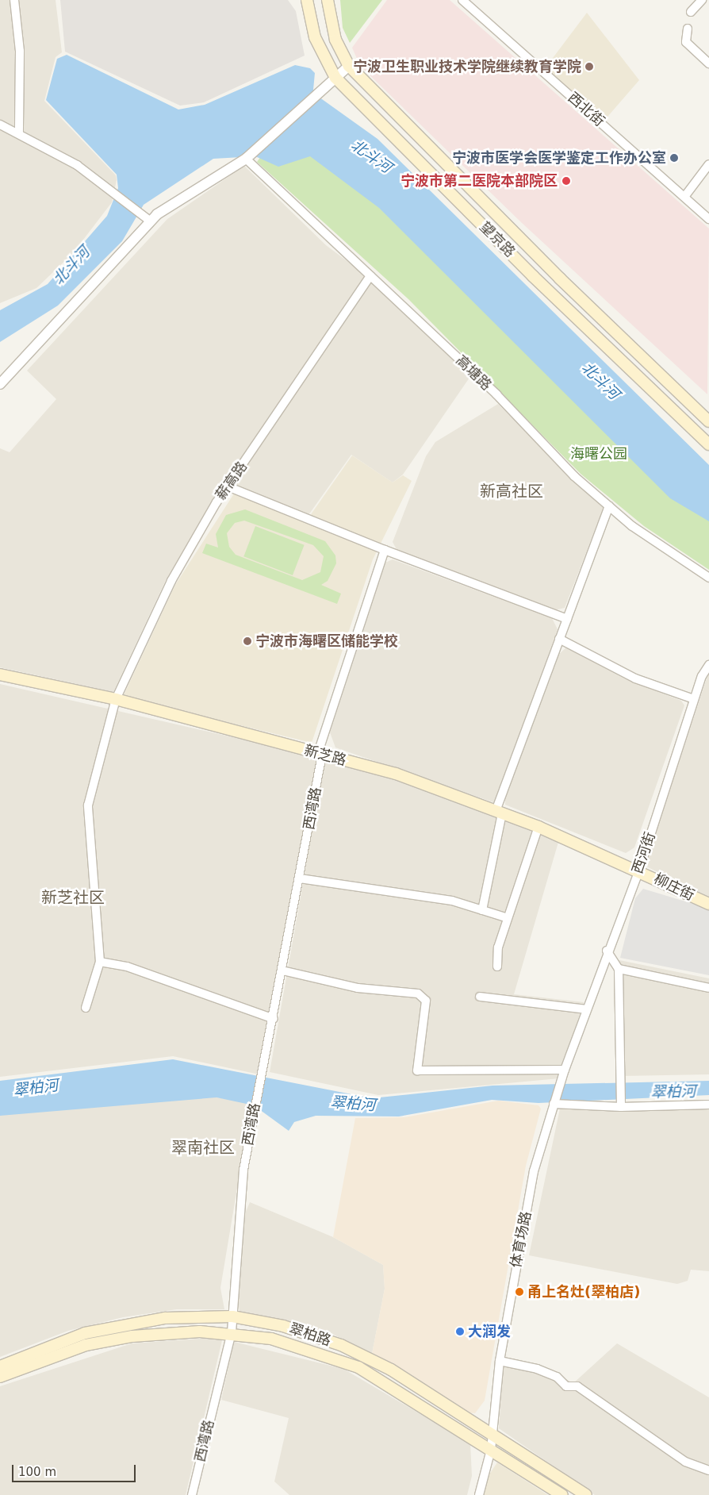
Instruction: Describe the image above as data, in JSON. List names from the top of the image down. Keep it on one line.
{"streets":{"main road":["望京路","新芝路","柳庄街","翠柏路"],"street":["西北街","高塘路","薪高路","西湾路","西河街","体育场路"]},"crossings":[["高塘路","薪高路"],["薪高路","新芝路"],["新芝路","西湾路"],["新芝路","西河街"],["新芝路","柳庄街"],["西湾路","翠柏路"],["西河街","柳庄街"],["西河街","体育场路"],["体育场路","翠柏路"]],"districts":["新高社区","新芝社区","翠南社区"],"water":["北斗河","翠柏河"],"parks":["海曙公园"],"places":["宁波卫生职业技术学院继续教育学院","宁波市医学会医学鉴定工作办公室","宁波市第二医院本部院区","宁波市海曙区储能学校","甬上名灶(翠柏店)","大润发"],"scale_bar":"100 m"}
